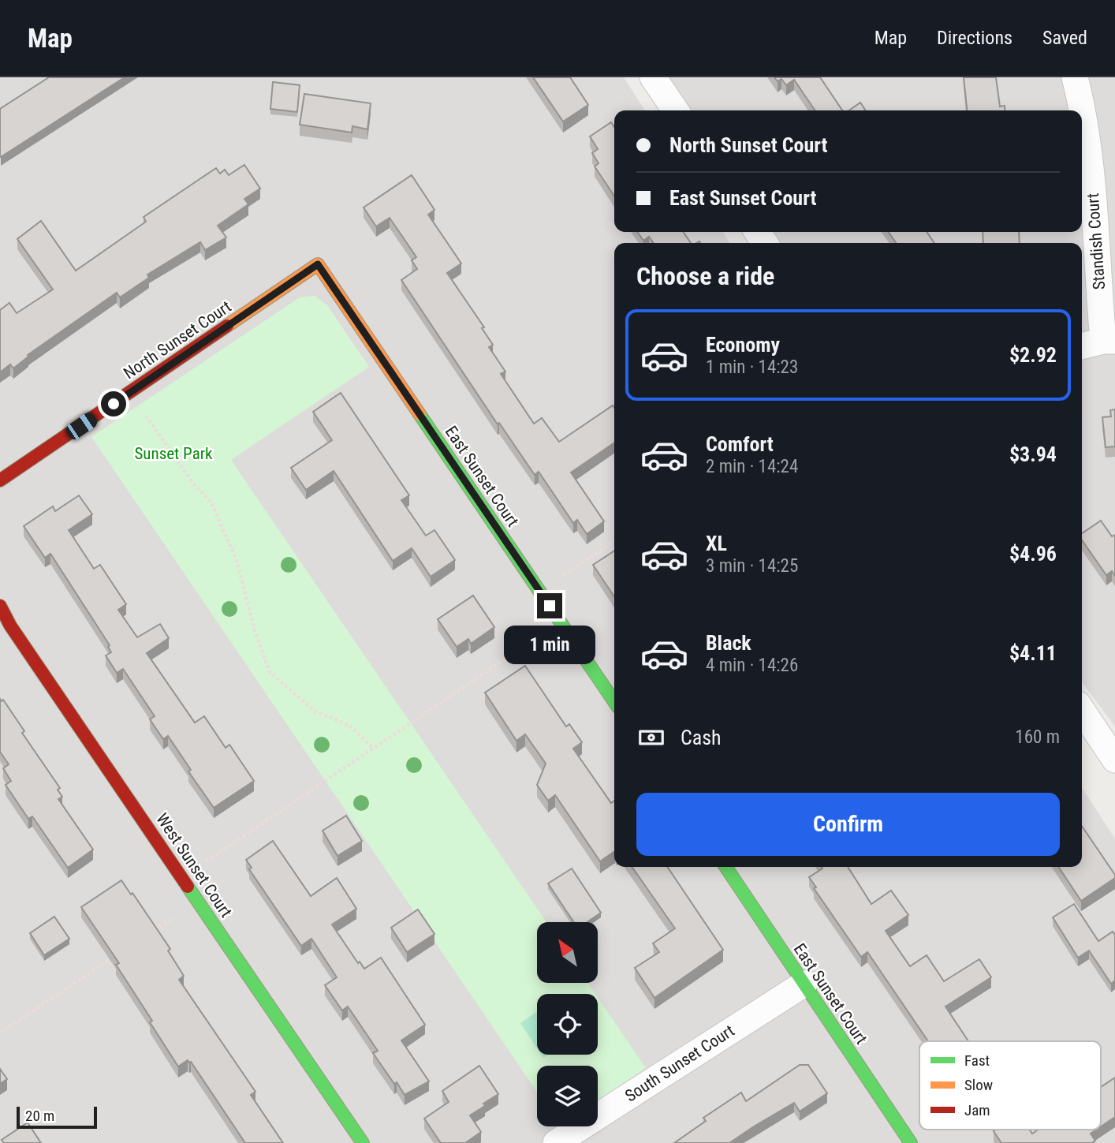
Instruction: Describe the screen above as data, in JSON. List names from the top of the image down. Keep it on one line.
{"streets":{"street":["Standish Court","North Sunset Court","East Sunset Court","West Sunset Court","South Sunset Court"]},"crossings":[["North Sunset Court","East Sunset Court"],["East Sunset Court","South Sunset Court"]],"parks":["Sunset Park"],"legend":["Fast","Slow","Jam"],"scale_bar":"20 m","north":"top left","page":{"header":"Map","nav":["Map","Directions","Saved"],"banner":["North Sunset Court","East Sunset Court"],"heading":"Choose a ride","list":[{"name":"Economy","note":"1 min · 14:23","value":"$2.92"},{"name":"Comfort","note":"2 min · 14:24","value":"$3.94"},{"name":"XL","note":"3 min · 14:25","value":"$4.96"},{"name":"Black","note":"4 min · 14:26","value":"$4.11"}],"bubble":"1 min","pay":["Cash","160 m"],"buttons":"Confirm","scale":"20 m"}}
